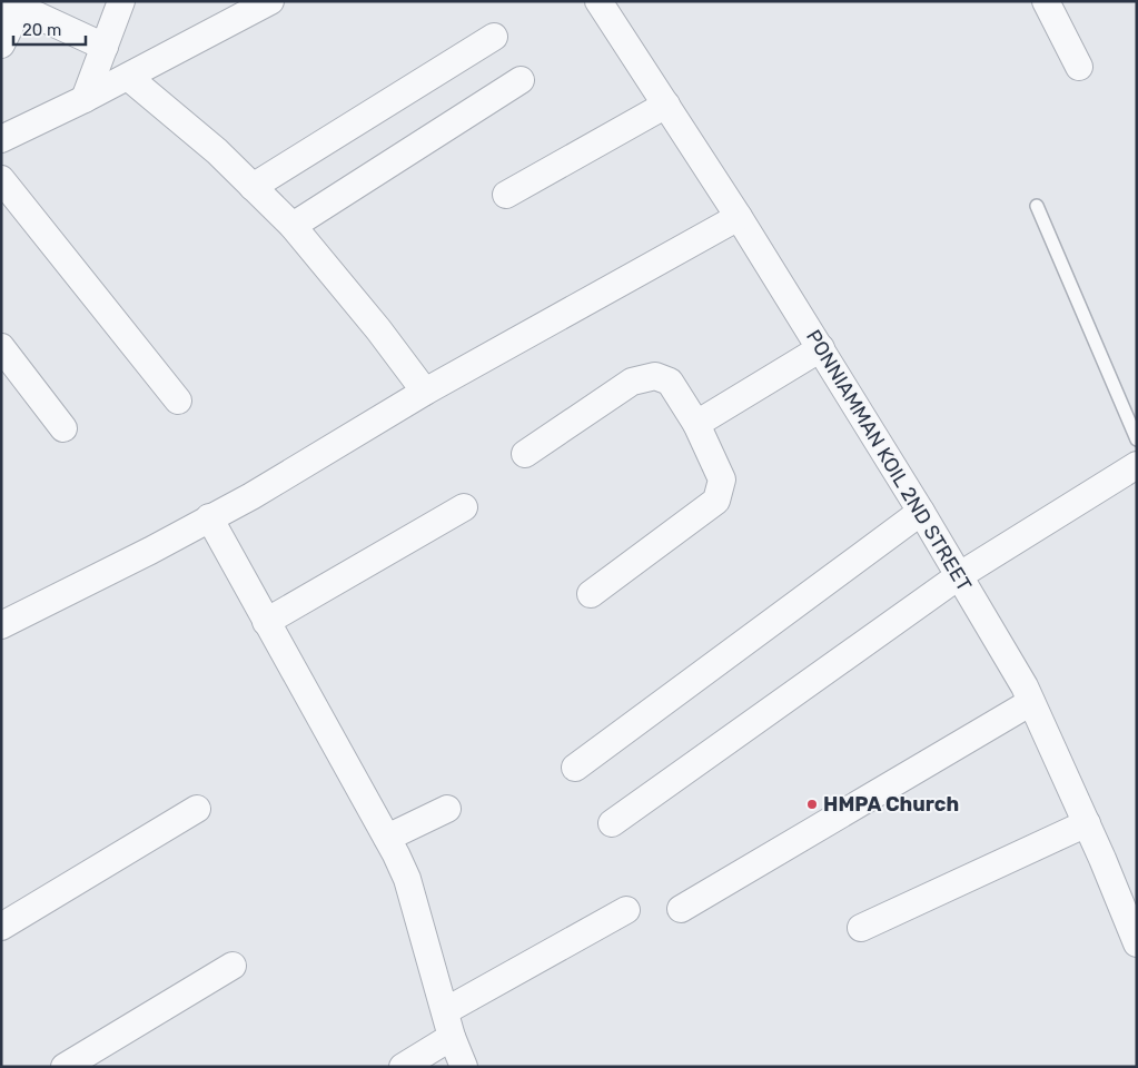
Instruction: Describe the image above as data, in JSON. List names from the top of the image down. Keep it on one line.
{"streets":{"street":["PONNIAMMAN KOIL 2ND STREET"]},"places":["HMPA Church"],"scale_bar":"20 m"}
